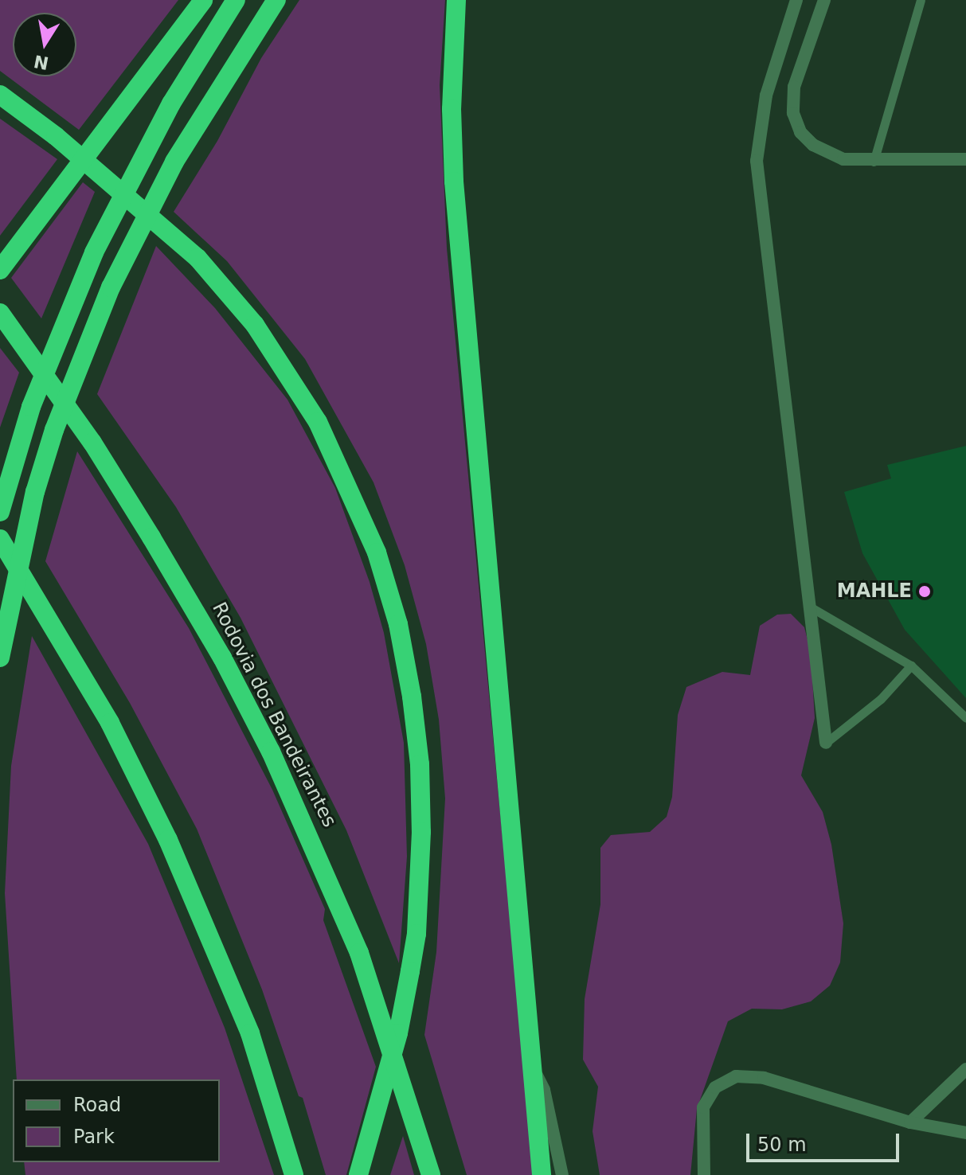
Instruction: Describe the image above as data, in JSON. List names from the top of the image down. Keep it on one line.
{"streets":{"highway":["Rodovia dos Bandeirantes"]},"places":["MAHLE"],"legend":["Road","Park"],"scale_bar":"50 m","north":"bottom"}
